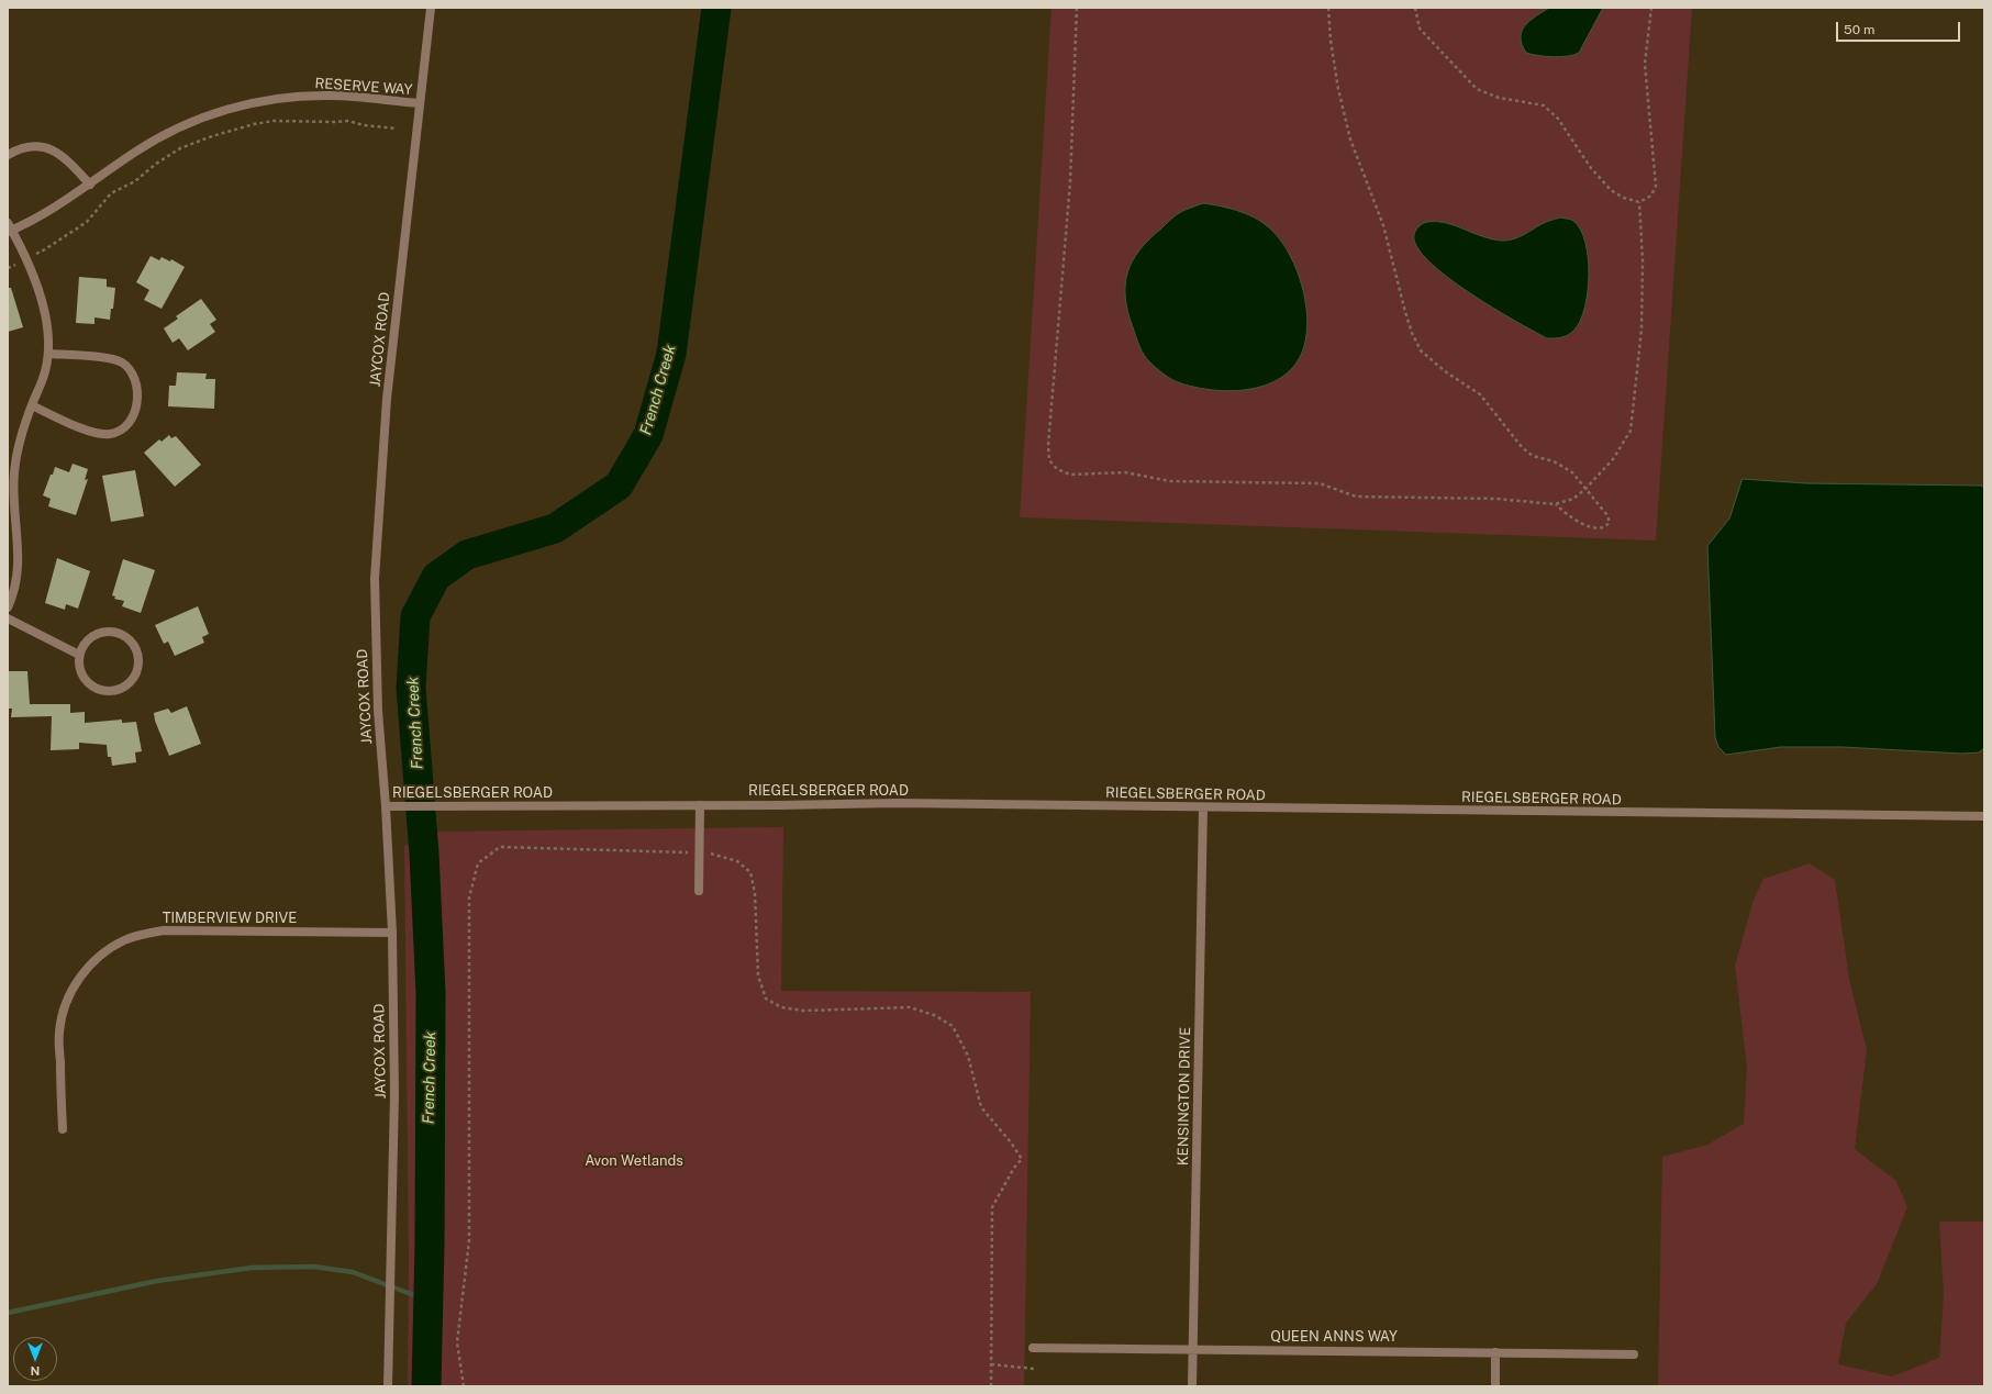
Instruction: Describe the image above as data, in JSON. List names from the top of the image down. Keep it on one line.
{"streets":{"street":["RESERVE WAY","JAYCOX ROAD","RIEGELSBERGER ROAD","TIMBERVIEW DRIVE","KENSINGTON DRIVE","QUEEN ANNS WAY"]},"crossings":[["RESERVE WAY","JAYCOX ROAD"],["JAYCOX ROAD","RIEGELSBERGER ROAD"],["JAYCOX ROAD","TIMBERVIEW DRIVE"],["RIEGELSBERGER ROAD","KENSINGTON DRIVE"],["KENSINGTON DRIVE","QUEEN ANNS WAY"]],"water":["French Creek"],"parks":["Avon Wetlands"],"scale_bar":"50 m","north":"bottom"}
